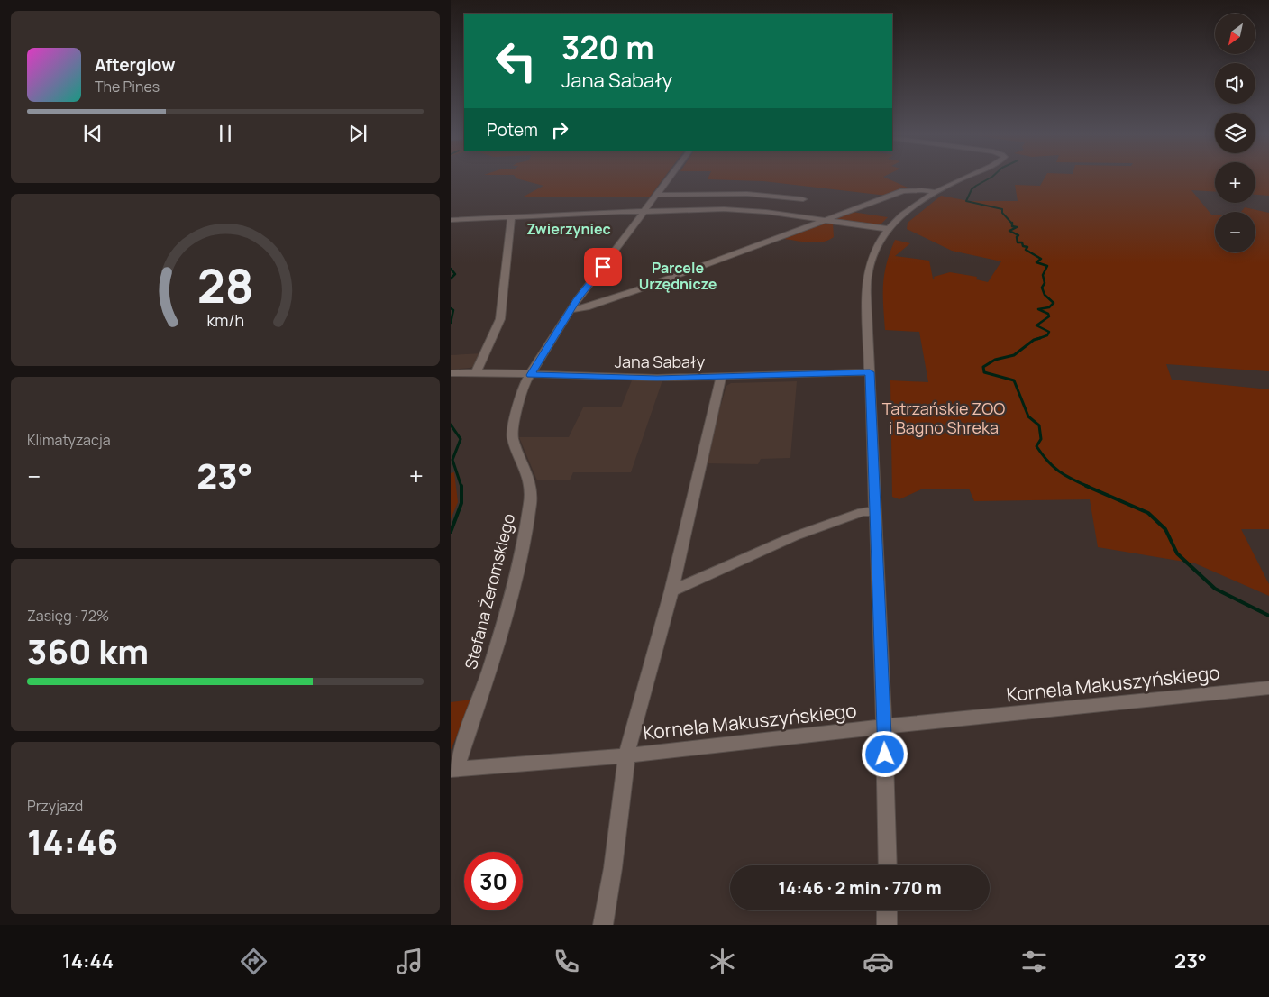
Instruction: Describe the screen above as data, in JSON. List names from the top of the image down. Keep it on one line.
{"streets":{"street":["Jana Sabały","Stefana Żeromskiego","Kornela Makuszyńskiego"]},"crossings":[["Jana Sabały","Stefana Żeromskiego"],["Stefana Żeromskiego","Kornela Makuszyńskiego"]],"districts":["Zwierzyniec","Parcele Urzędnicze"],"parks":["Tatrzańskie ZOO i Bagno Shreka"],"north":"bottom left","page":{"map_buttons":["+","−"],"turn":["320 m","Jana Sabały"],"song":["Afterglow","The Pines"],"then":"Potem","tile":["Klimatyzacja",["Zasięg · 72%","360 km"],["Przyjazd","14:46"]],"heat":["−","23°","+"],"limit":"30","trip":"14:46 · 2 min · 770 m","tabs":["14:44","23°"],"gauge":["28","km/h"]}}
